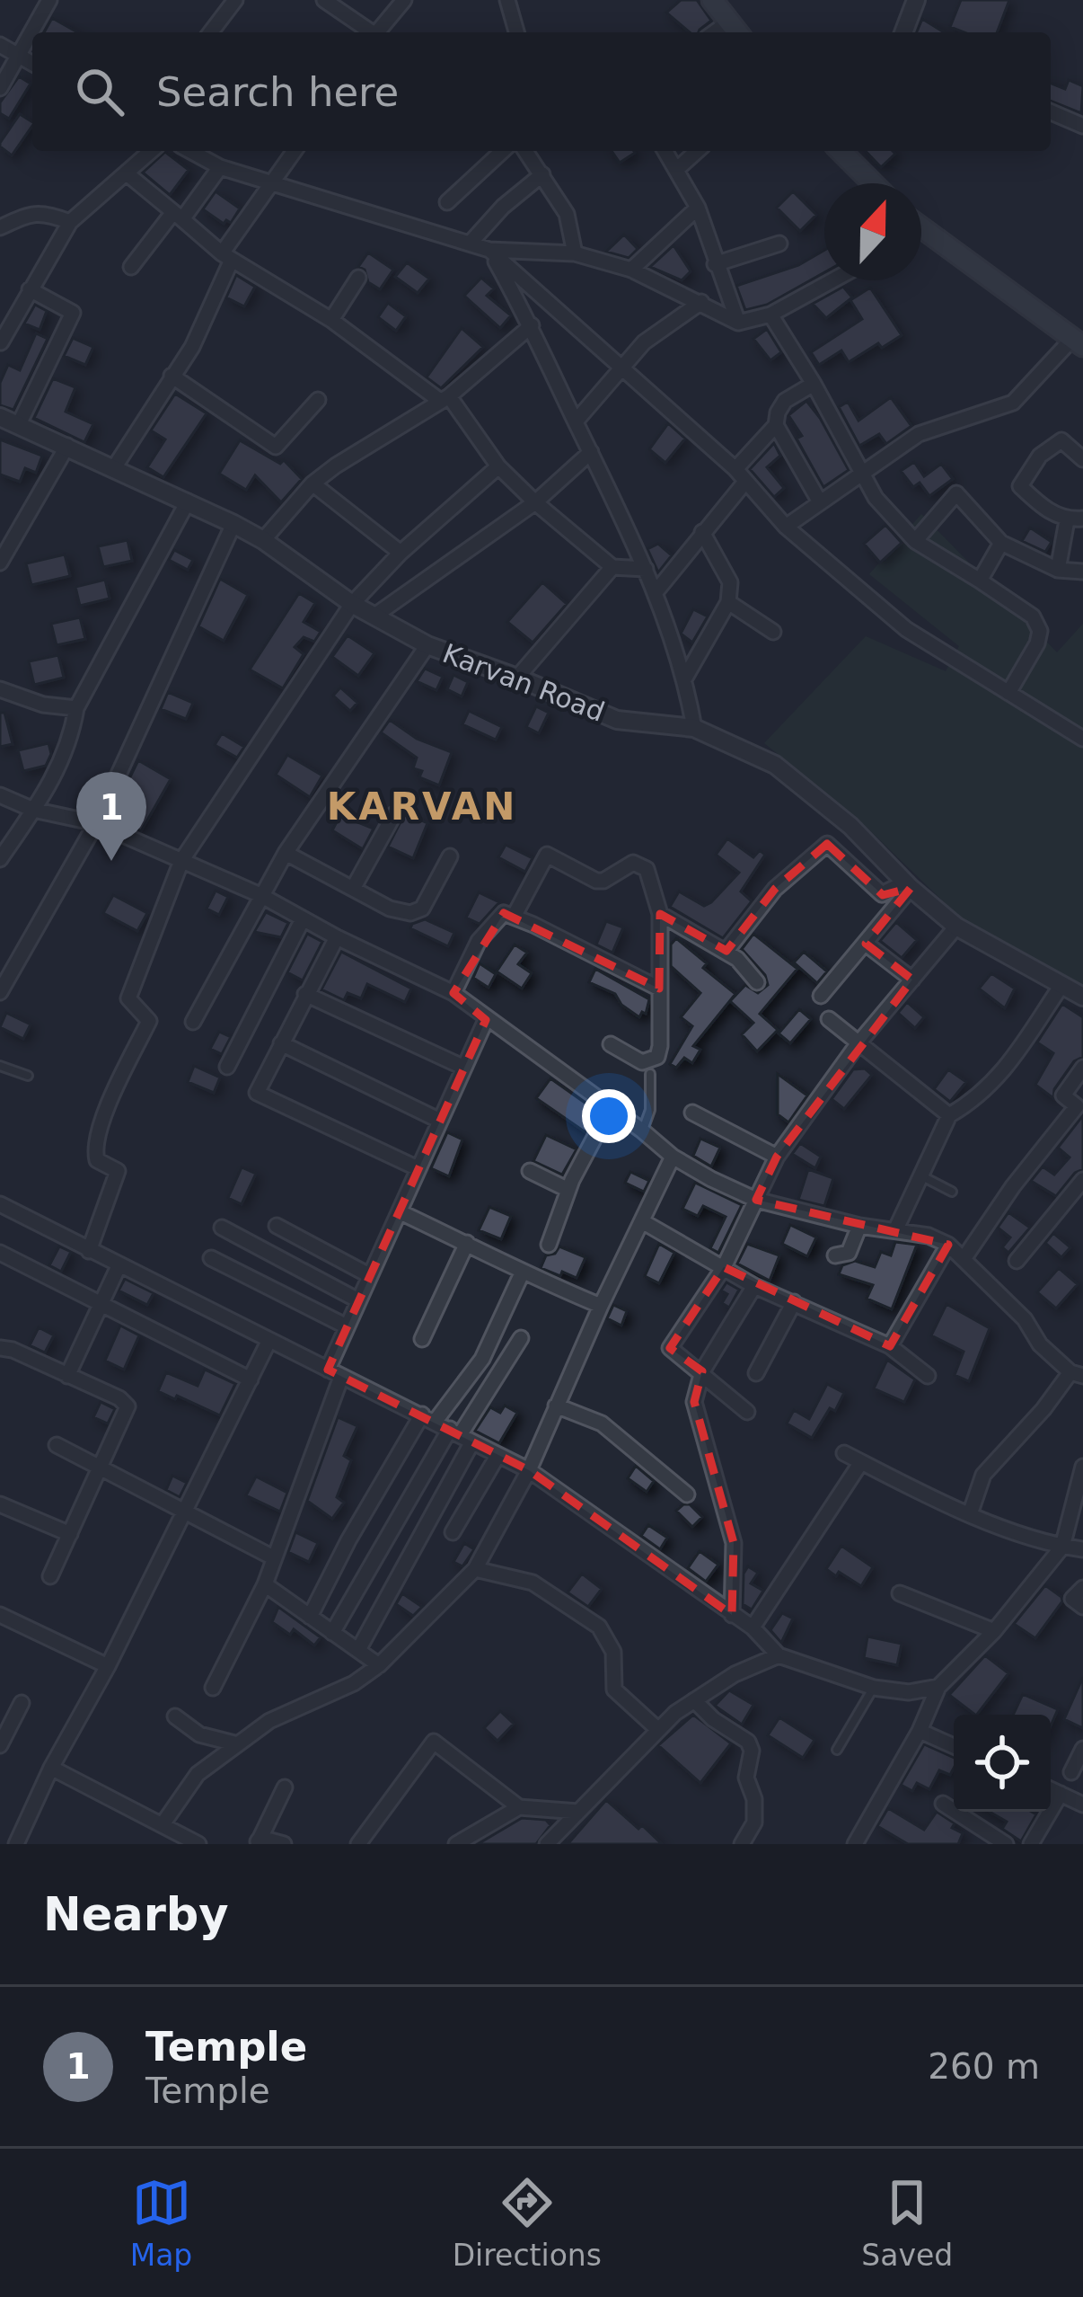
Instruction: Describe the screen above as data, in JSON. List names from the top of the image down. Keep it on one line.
{"streets":{"street":["Karvan Road"]},"districts":["KARVAN"],"north":"top","page":{"search":"Search here","pins":"1","heading":"Nearby","list":[{"mark":"1","name":"Temple","note":"Temple","value":"260 m"}],"nav":["Map","Directions","Saved"]}}
